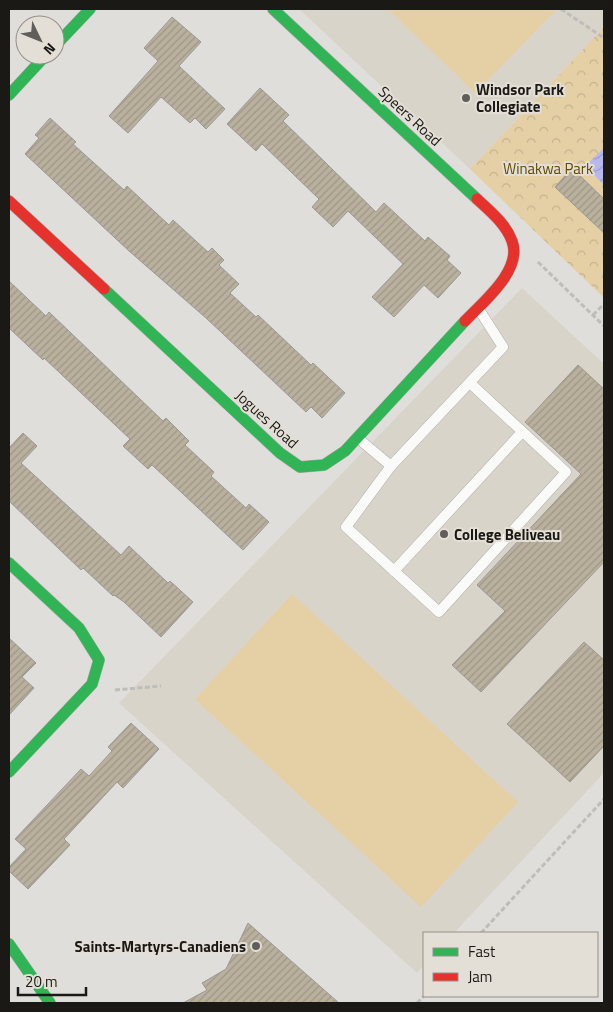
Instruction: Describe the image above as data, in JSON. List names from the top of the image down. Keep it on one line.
{"streets":{"street":["Speers Road","Jogues Road"]},"crossings":[["Speers Road","Jogues Road"]],"parks":["Winakwa Park"],"places":["Windsor Park Collegiate","College Beliveau","Saints-Martyrs-Canadiens"],"legend":["Fast","Jam"],"scale_bar":"20 m","north":"bottom right"}
